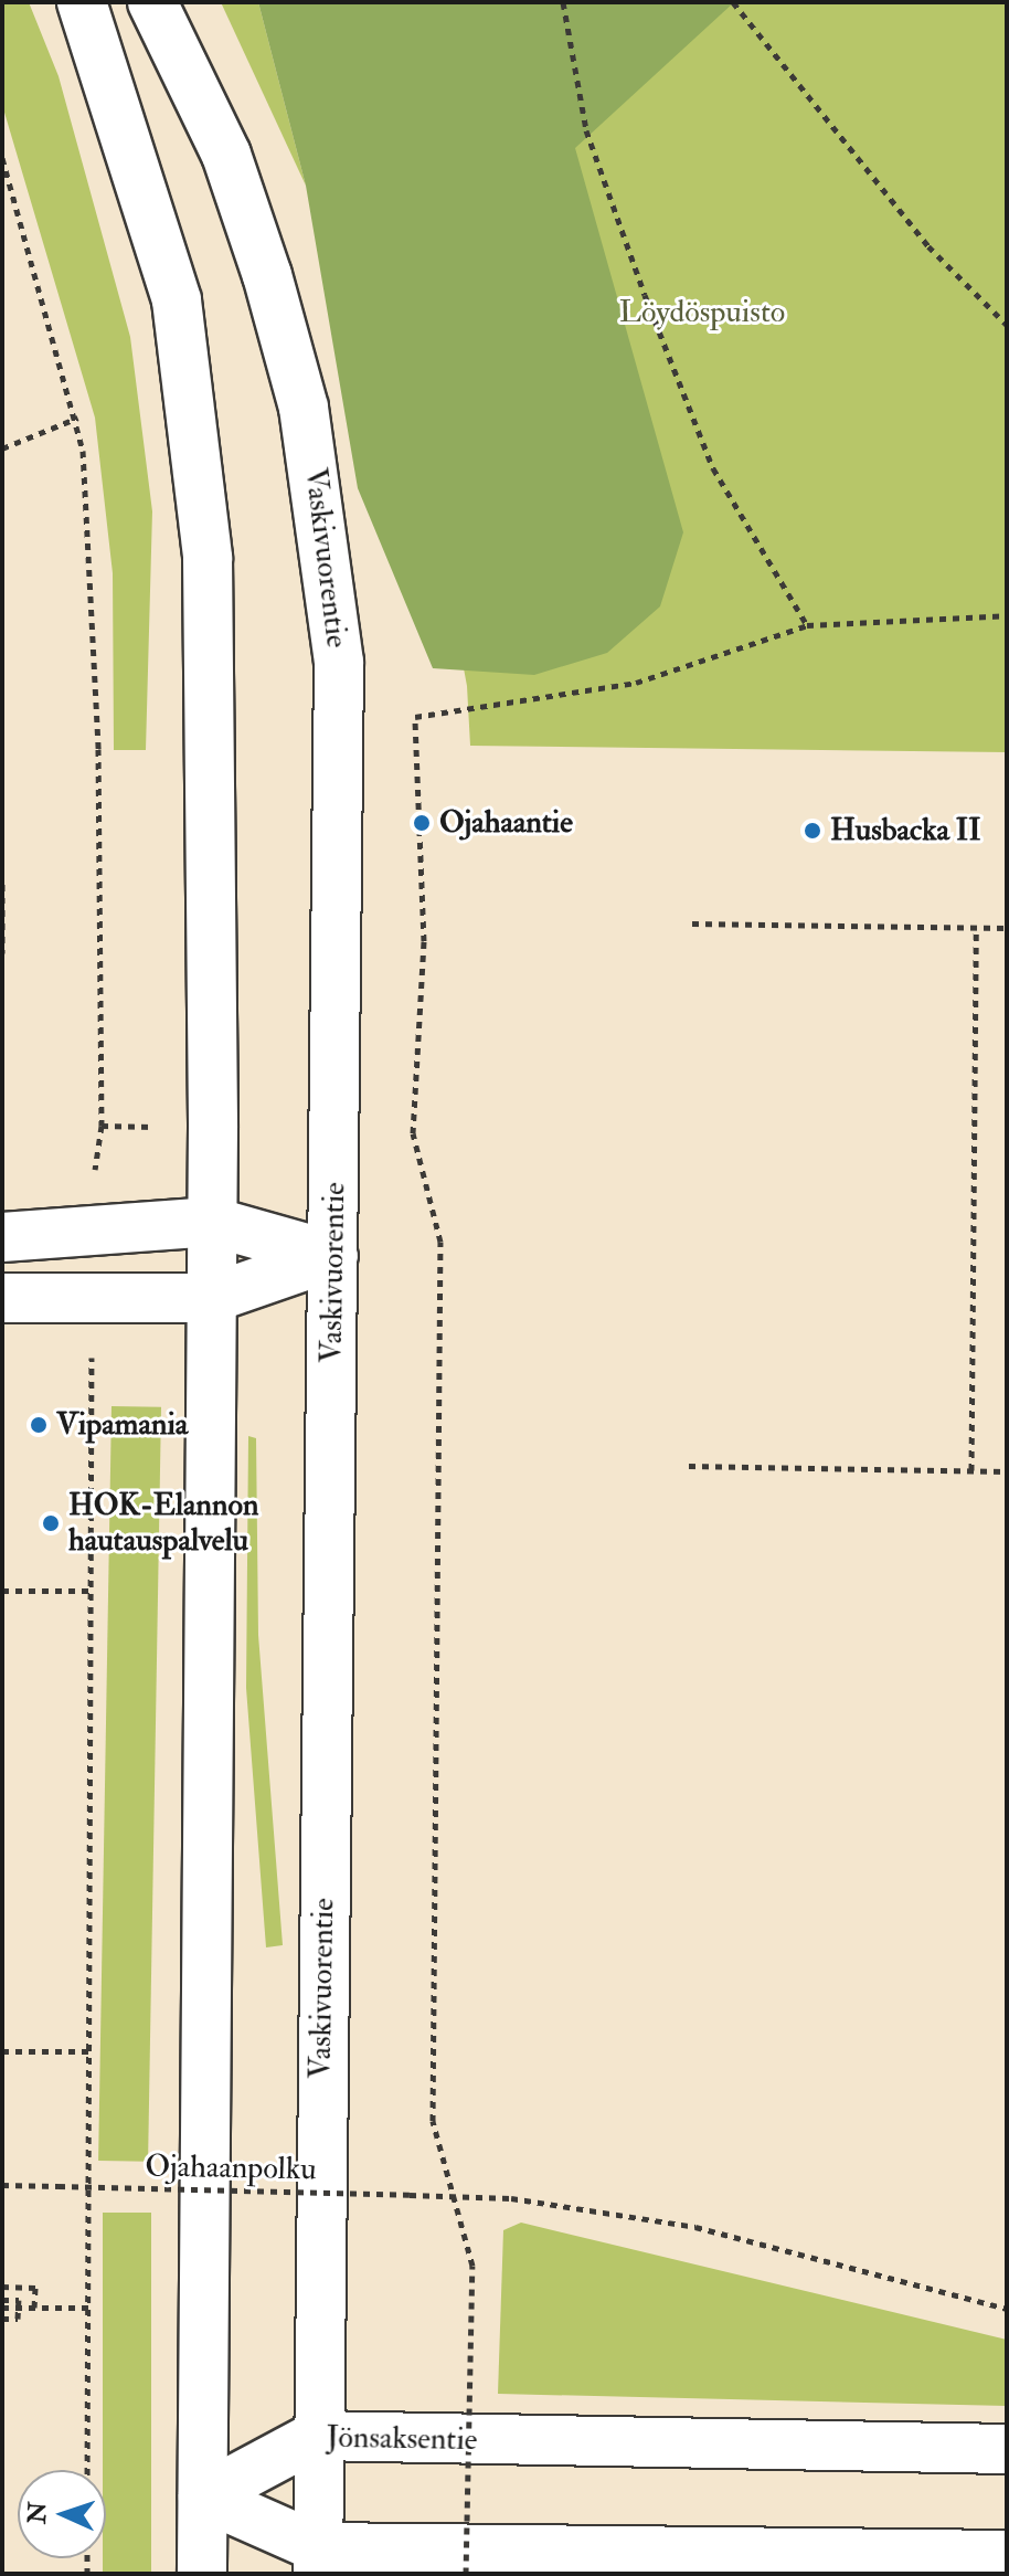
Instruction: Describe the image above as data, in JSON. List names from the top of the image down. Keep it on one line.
{"streets":{"main road":["Vaskivuorentie","Jönsaksentie"],"path":["Ojahaanpolku"]},"crossings":[["Vaskivuorentie","Jönsaksentie"]],"parks":["Löydöspuisto"],"places":["Ojahaantie","Husbacka II","Vipamania","HOK-Elannon hautauspalvelu"],"north":"left"}
